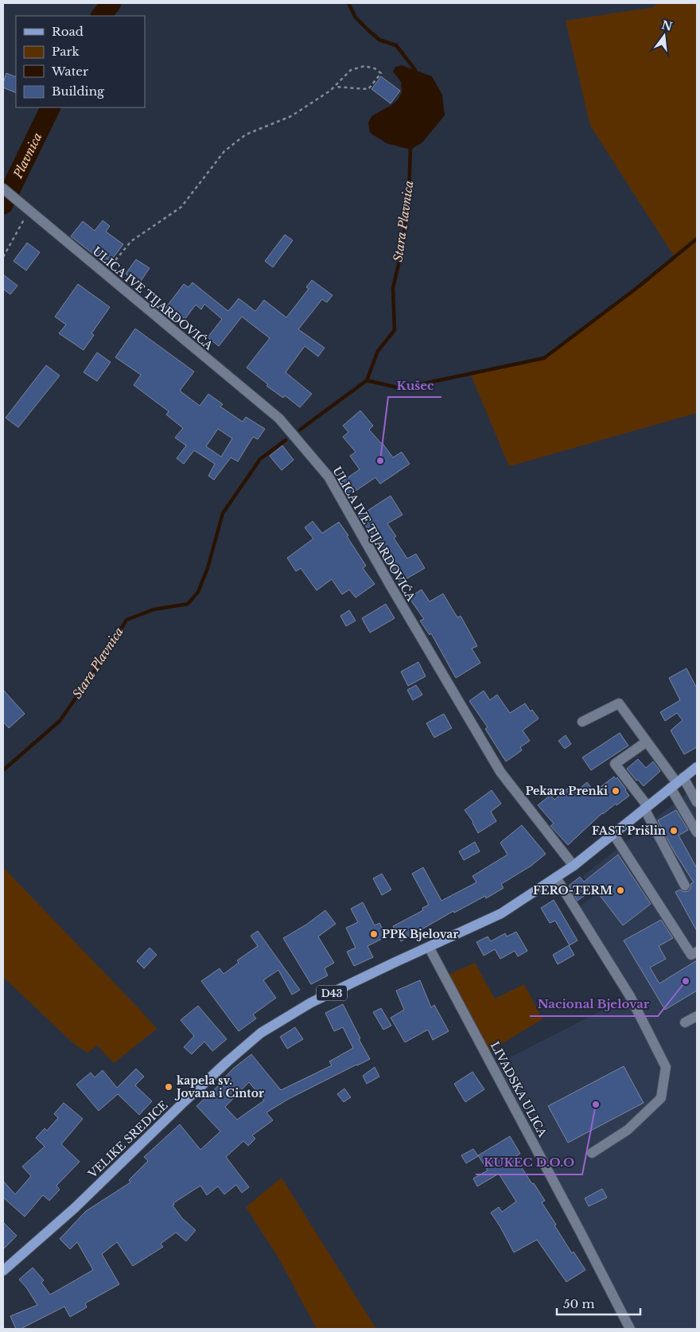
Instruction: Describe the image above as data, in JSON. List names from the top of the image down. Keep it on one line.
{"streets":{"main road":["D43","VELIKE SREDICE"],"street":["ULICA IVE TIJARDOVIĆA","LIVADSKA ULICA"]},"crossings":[["ULICA IVE TIJARDOVIĆA","VELIKE SREDICE"],["LIVADSKA ULICA","VELIKE SREDICE"]],"water":["Plavnica","Stara Plavnica"],"places":["Kušec","Pekara Prenki","FAST Prišlin","FERO-TERM","PPK Bjelovar","Nacional Bjelovar","kapela sv. Jovana i Cintor","KUKEC D.O.O"],"legend":["Road","Park","Water","Building"],"scale_bar":"50 m","north":"top"}
